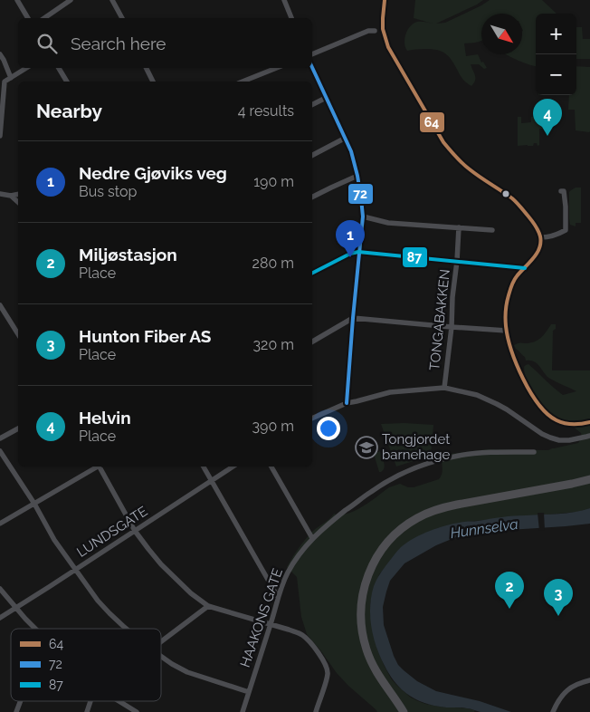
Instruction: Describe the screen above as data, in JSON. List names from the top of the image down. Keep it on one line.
{"streets":{"street":["TONGABAKKEN","LUNDSGATE","HAAKONS GATE"]},"water":["Hunnselva"],"places":{"school or university":["Tongjordet barnehage"]},"lines":["transit line 64","transit line 72","transit line 87"],"legend":["64","72","87"],"north":"bottom right","page":{"map_buttons":["+","−"],"search":"Search here","heading":["Nearby","4 results"],"pins":["4","1","2","3"],"list":[{"mark":"1","name":"Nedre Gjøviks veg","note":"Bus stop","value":"190 m"},{"mark":"2","name":"Miljøstasjon","note":"Place","value":"280 m"},{"mark":"3","name":"Hunton Fiber AS","note":"Place","value":"320 m"},{"mark":"4","name":"Helvin","note":"Place","value":"390 m"}]}}
